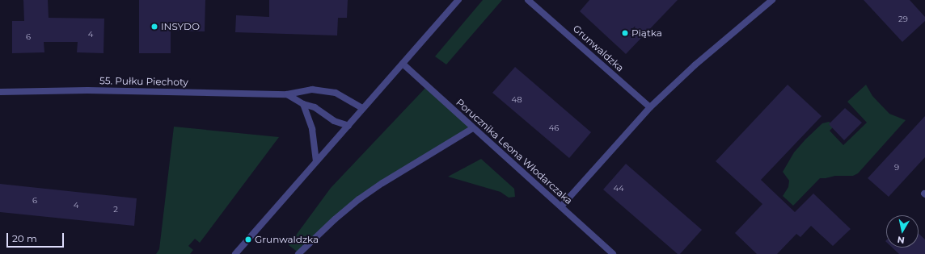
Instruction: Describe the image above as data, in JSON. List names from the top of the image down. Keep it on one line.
{"streets":{"street":["Grunwaldzka","55. Pułku Piechoty","Porucznika Leona Włodarczaka"]},"places":["INSYDO","Piątka","Grunwaldzka"],"house_numbers":["29","4","6","48","46","9","44","6","4","2"],"scale_bar":"20 m","north":"bottom"}
